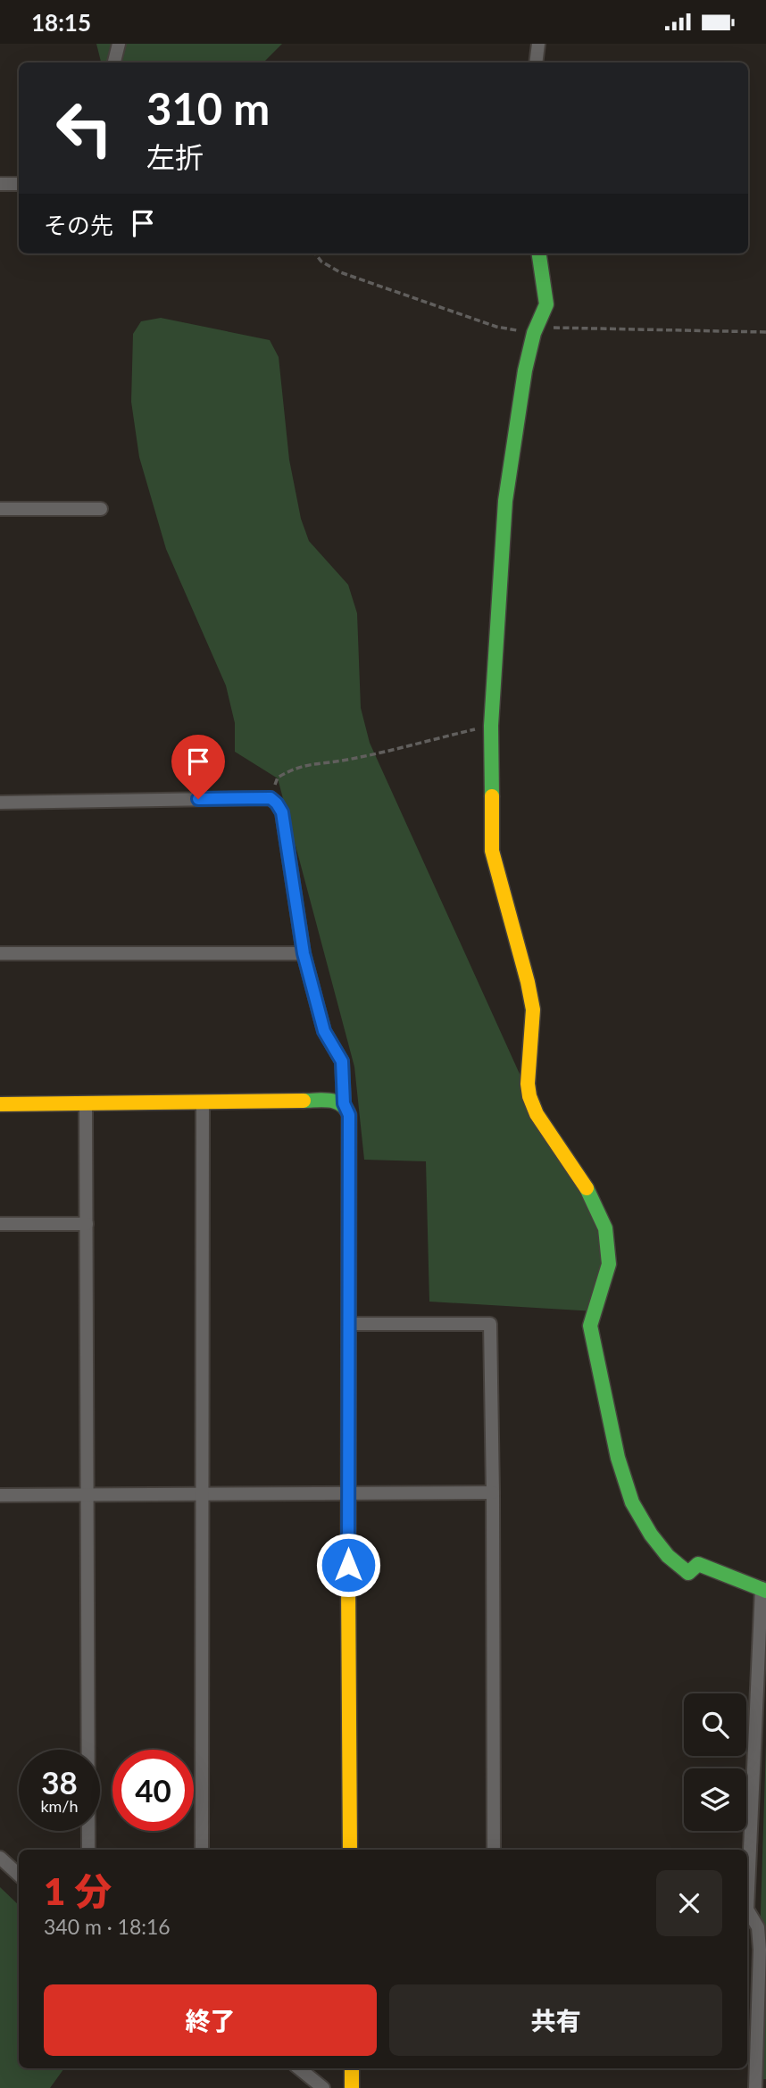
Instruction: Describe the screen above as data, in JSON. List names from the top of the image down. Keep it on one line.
{"page":{"status":"18:15","turn":["310 m","左折"],"then":"その先","speed":"38 km/h","limit":"40","heading":["1 分","340 m · 18:16"],"buttons":["終了","共有"]}}
